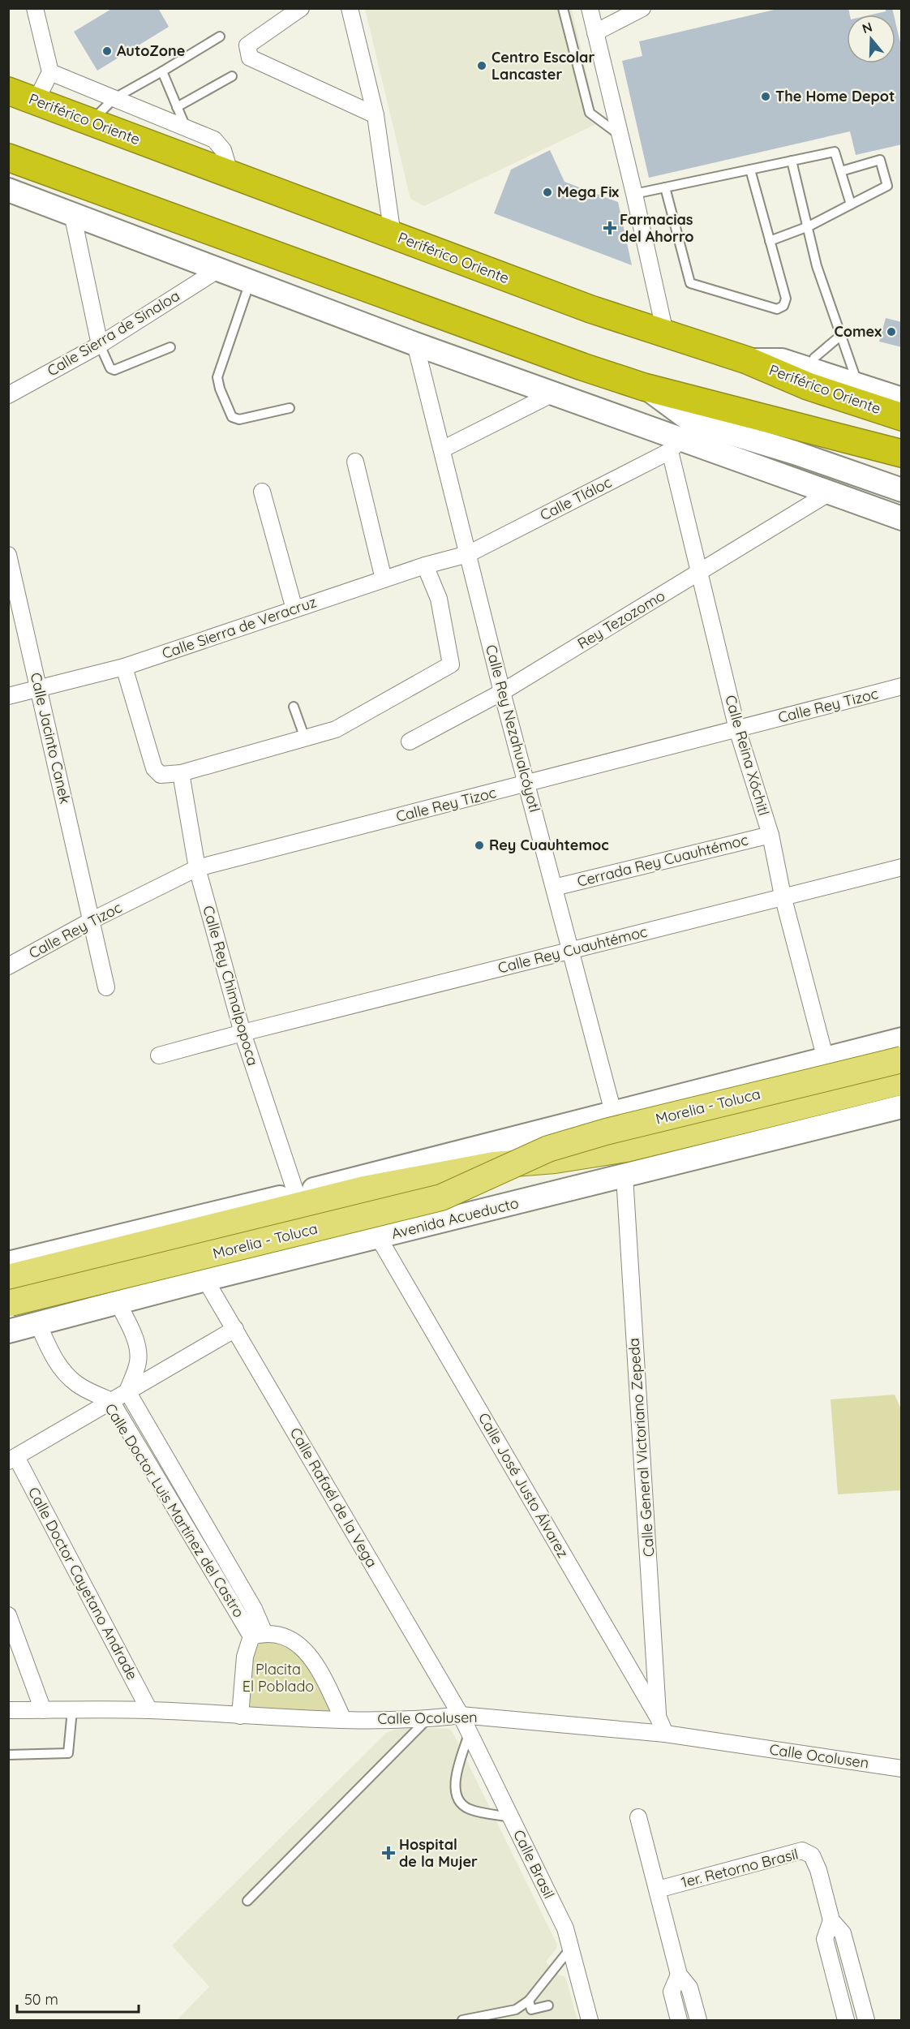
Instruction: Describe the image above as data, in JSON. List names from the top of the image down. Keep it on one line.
{"streets":{"highway":["Periférico Oriente"],"main road":["Morelia - Toluca"],"street":["Calle Sierra de Sinaloa","Calle Tláloc","Rey Tezozomo","Calle Sierra de Veracruz","Calle Rey Tizoc","Calle Rey Nezahualcóyotl","Calle Jacinto Canek","Calle Reina Xóchitl","Cerrada Rey Cuauhtémoc","Calle Rey Cuauhtémoc","Calle Rey Chimalpopoca","Avenida Acueducto","Calle General Victoriano Zepeda","Calle José Justo Álvarez","Calle Rafaél de la Vega","Calle Doctor Luis Martínez del Castro","Calle Doctor Cayetano Andrade","Calle Ocolusen","Calle Brasil","1er. Retorno Brasil"]},"crossings":[["Calle Tláloc","Calle Sierra de Veracruz"],["Calle Tláloc","Calle Rey Nezahualcóyotl"],["Calle Tláloc","Calle Reina Xóchitl"],["Rey Tezozomo","Calle Rey Nezahualcóyotl"],["Rey Tezozomo","Calle Reina Xóchitl"],["Calle Sierra de Veracruz","Calle Rey Nezahualcóyotl"],["Calle Sierra de Veracruz","Calle Jacinto Canek"],["Calle Rey Tizoc","Calle Rey Nezahualcóyotl"],["Calle Rey Tizoc","Calle Jacinto Canek"],["Calle Rey Tizoc","Calle Reina Xóchitl"],["Calle Rey Tizoc","Calle Rey Chimalpopoca"],["Calle Rey Nezahualcóyotl","Cerrada Rey Cuauhtémoc"],["Calle Rey Nezahualcóyotl","Calle Rey Cuauhtémoc"],["Calle Reina Xóchitl","Cerrada Rey Cuauhtémoc"],["Calle Reina Xóchitl","Calle Rey Cuauhtémoc"],["Calle Rey Cuauhtémoc","Calle Rey Chimalpopoca"],["Morelia - Toluca","Calle Doctor Luis Martínez del Castro"],["Avenida Acueducto","Calle General Victoriano Zepeda"],["Avenida Acueducto","Calle José Justo Álvarez"],["Avenida Acueducto","Calle Rafaél de la Vega"],["Avenida Acueducto","Calle Doctor Luis Martínez del Castro"],["Calle General Victoriano Zepeda","Calle José Justo Álvarez"],["Calle José Justo Álvarez","Calle Ocolusen"],["Calle Rafaél de la Vega","Calle Ocolusen"],["Calle Rafaél de la Vega","Calle Brasil"],["Calle Doctor Cayetano Andrade","Calle Ocolusen"],["Calle Ocolusen","Calle Brasil"]],"parks":["Placita El Poblado"],"places":{"other":["AutoZone","Centro Escolar Lancaster","The Home Depot","Mega Fix","Comex","Rey Cuauhtemoc"],"health":["Farmacias del Ahorro","Hospital de la Mujer"]},"scale_bar":"50 m","north":"top"}
